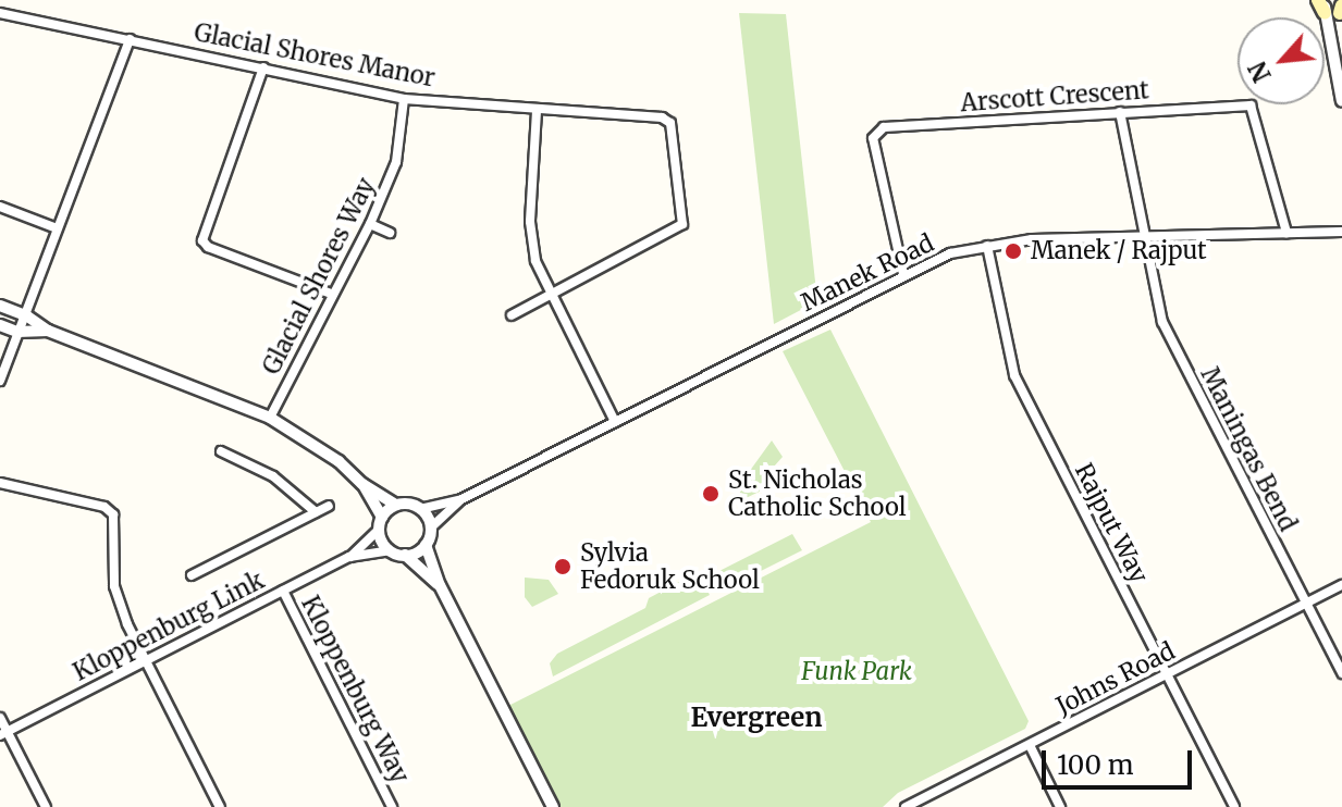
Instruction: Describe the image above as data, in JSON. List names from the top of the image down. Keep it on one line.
{"streets":{"street":["Glacial Shores Manor","Arscott Crescent","Manek Road","Glacial Shores Way","Maningas Bend","Rajput Way","Kloppenburg Link","Johns Road","Kloppenburg Way"]},"crossings":[["Glacial Shores Manor","Glacial Shores Way"],["Arscott Crescent","Manek Road"],["Arscott Crescent","Maningas Bend"],["Manek Road","Maningas Bend"],["Manek Road","Rajput Way"],["Manek Road","Kloppenburg Link"],["Maningas Bend","Johns Road"],["Rajput Way","Johns Road"],["Kloppenburg Link","Kloppenburg Way"]],"districts":["Evergreen"],"parks":["Funk Park"],"places":["Manek / Rajput","St. Nicholas Catholic School","Sylvia Fedoruk School"],"scale_bar":"100 m","north":"bottom left"}
